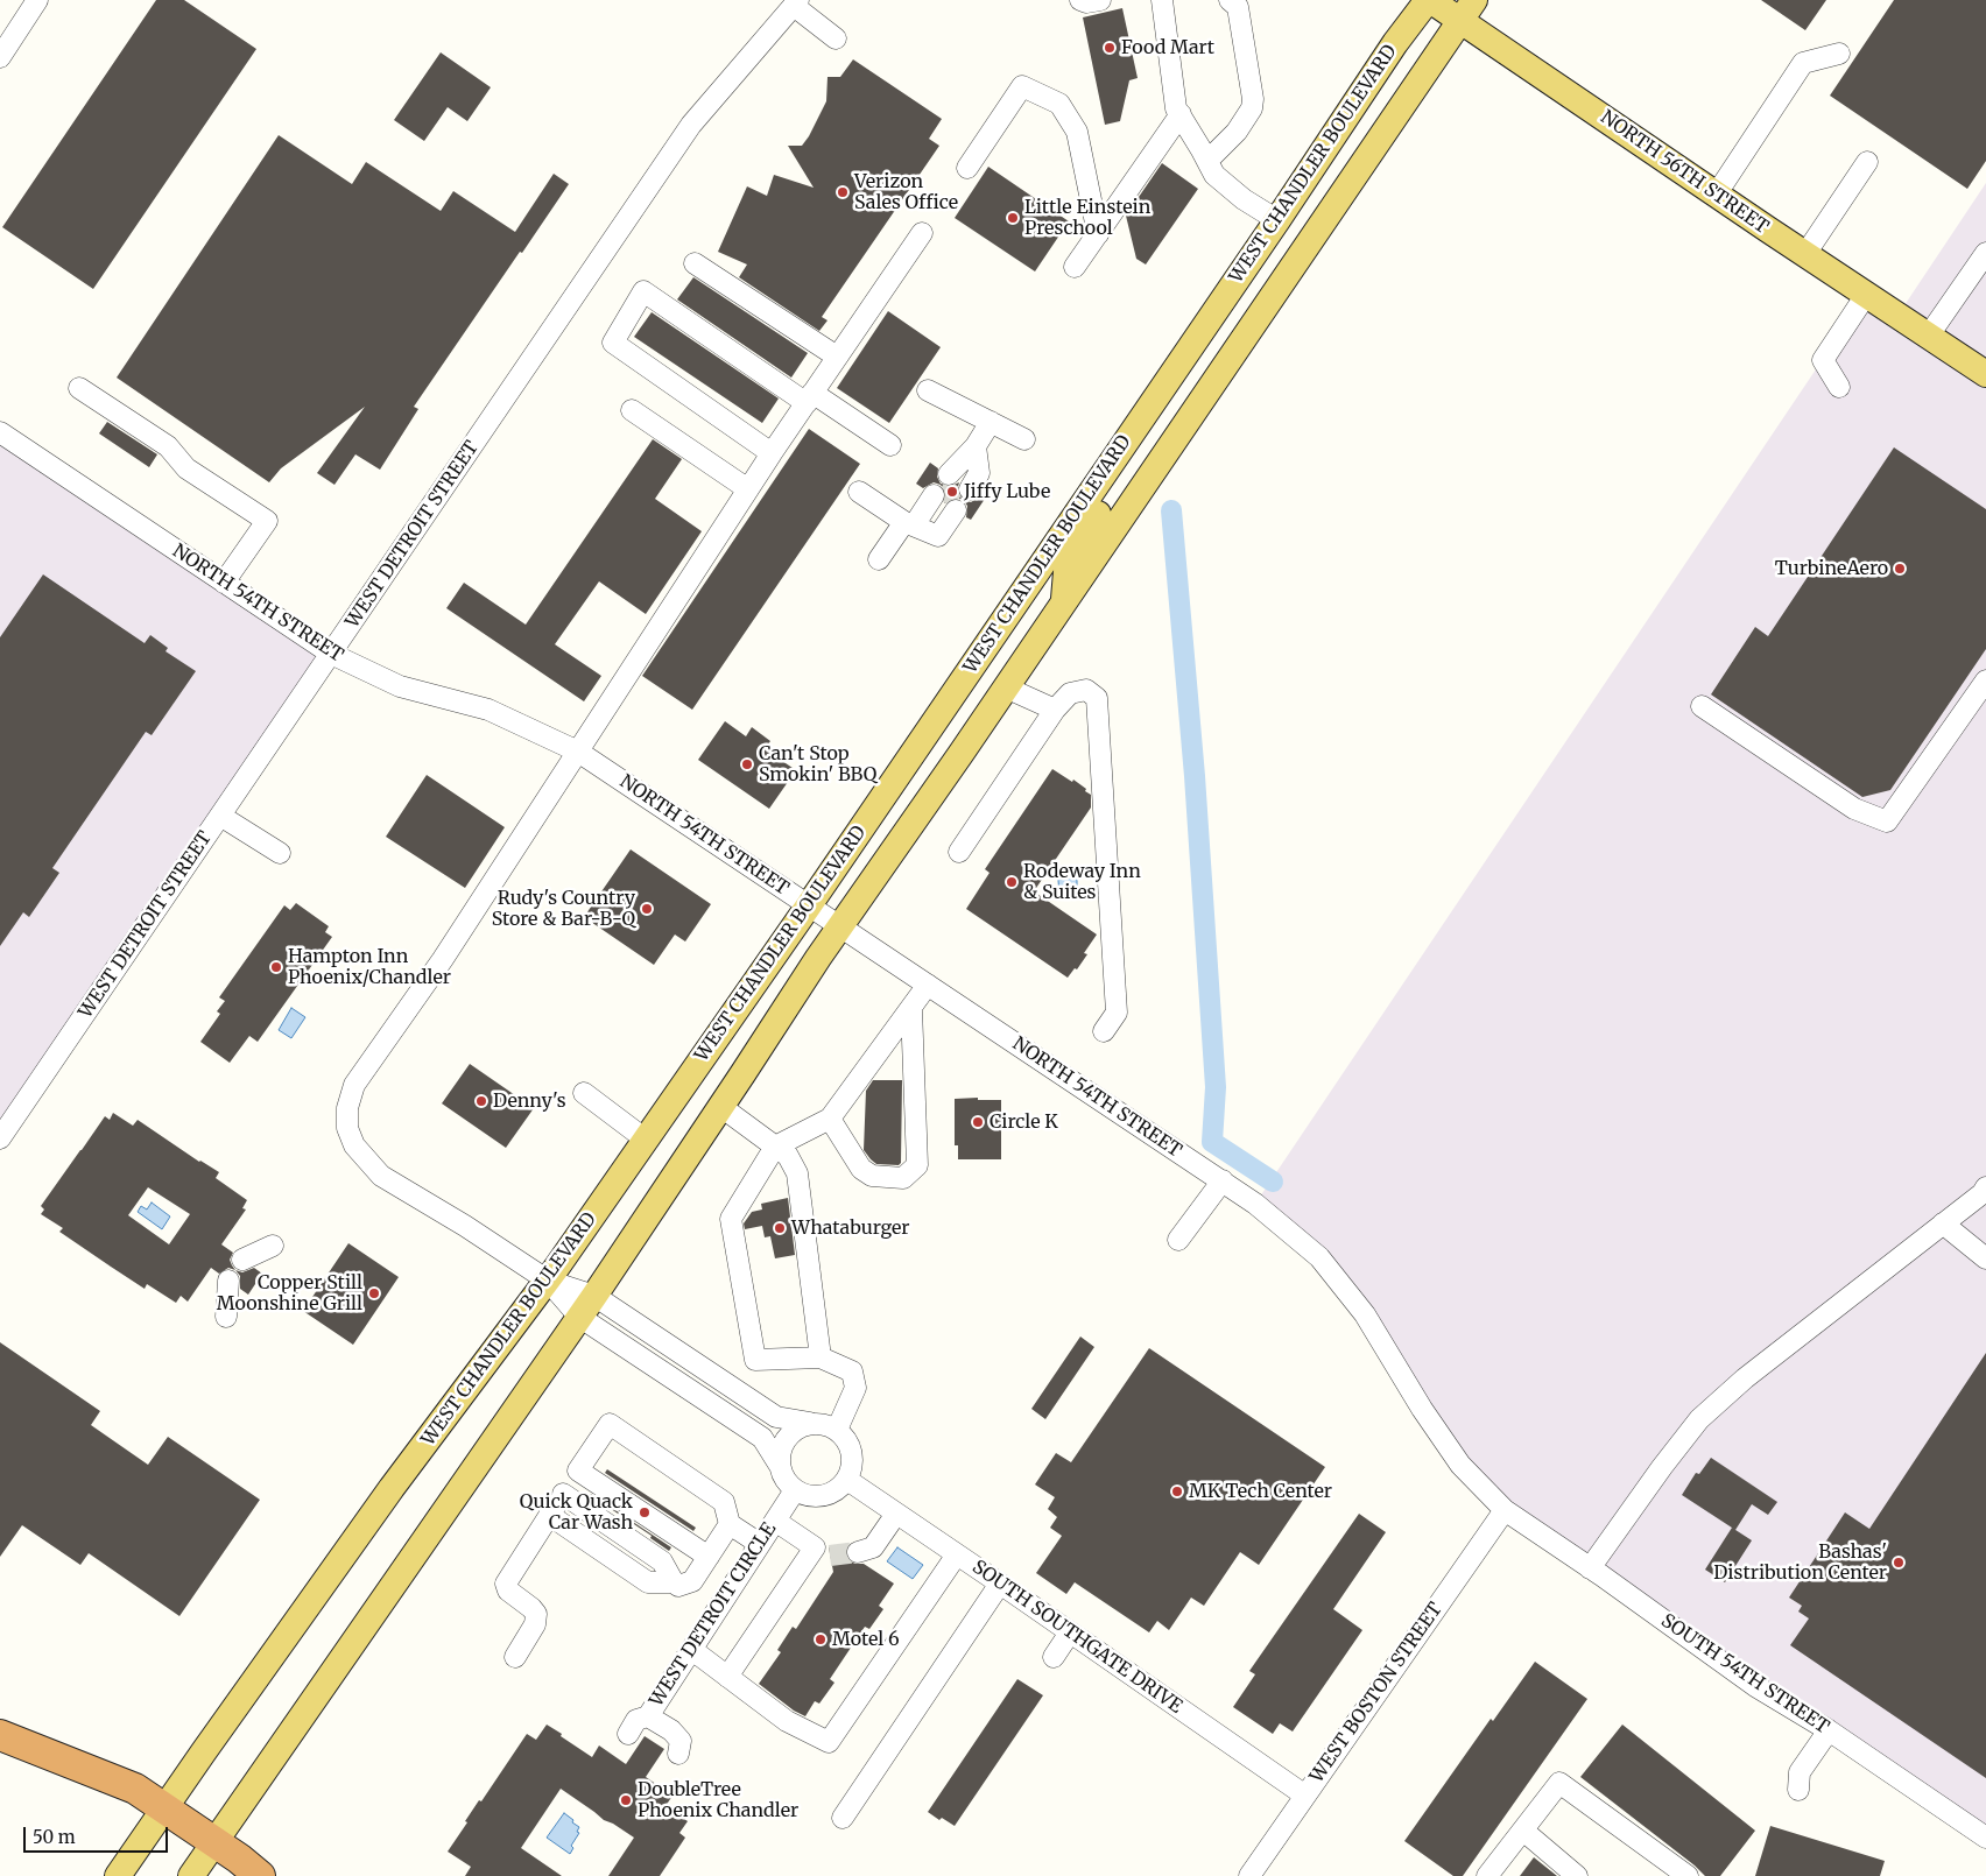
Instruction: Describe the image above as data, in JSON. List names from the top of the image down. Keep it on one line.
{"streets":{"main road":["WEST CHANDLER BOULEVARD","NORTH 56TH STREET"],"street":["WEST DETROIT STREET","NORTH 54TH STREET","WEST DETROIT CIRCLE","SOUTH SOUTHGATE DRIVE","SOUTH 54TH STREET","WEST BOSTON STREET"]},"crossings":[["WEST CHANDLER BOULEVARD","NORTH 56TH STREET"],["WEST CHANDLER BOULEVARD","NORTH 54TH STREET"],["WEST DETROIT STREET","NORTH 54TH STREET"],["NORTH 54TH STREET","SOUTH 54TH STREET"],["NORTH 54TH STREET","WEST BOSTON STREET"],["WEST DETROIT CIRCLE","SOUTH SOUTHGATE DRIVE"],["SOUTH SOUTHGATE DRIVE","WEST BOSTON STREET"],["SOUTH 54TH STREET","WEST BOSTON STREET"]],"places":["Food Mart","Verizon Sales Office","Little Einstein Preschool","Jiffy Lube","TurbineAero","Can't Stop Smokin' BBQ","Rodeway Inn & Suites","Rudy's Country Store & Bar-B-Q","Hampton Inn Phoenix/Chandler","Denny's","Circle K","Whataburger","Copper Still Moonshine Grill","MK Tech Center","Quick Quack Car Wash","Bashas' Distribution Center","Motel 6","DoubleTree Phoenix Chandler"],"scale_bar":"50 m"}
